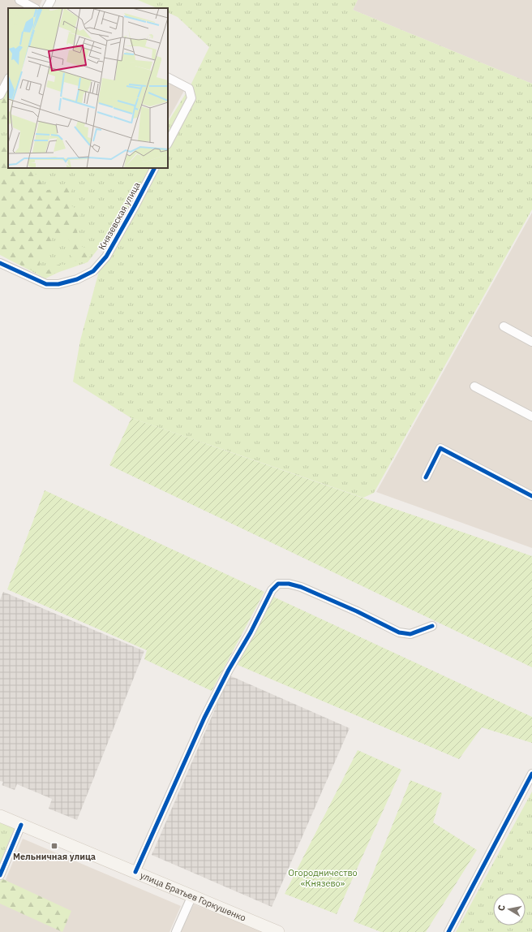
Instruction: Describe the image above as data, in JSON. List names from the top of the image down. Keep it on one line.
{"streets":{"street":["Князевская улица","улица Братьев Горкушенко"]},"parks":["Огородничество «Князево»"],"places":{"transit":["Мельничная улица"]},"north":"left"}
